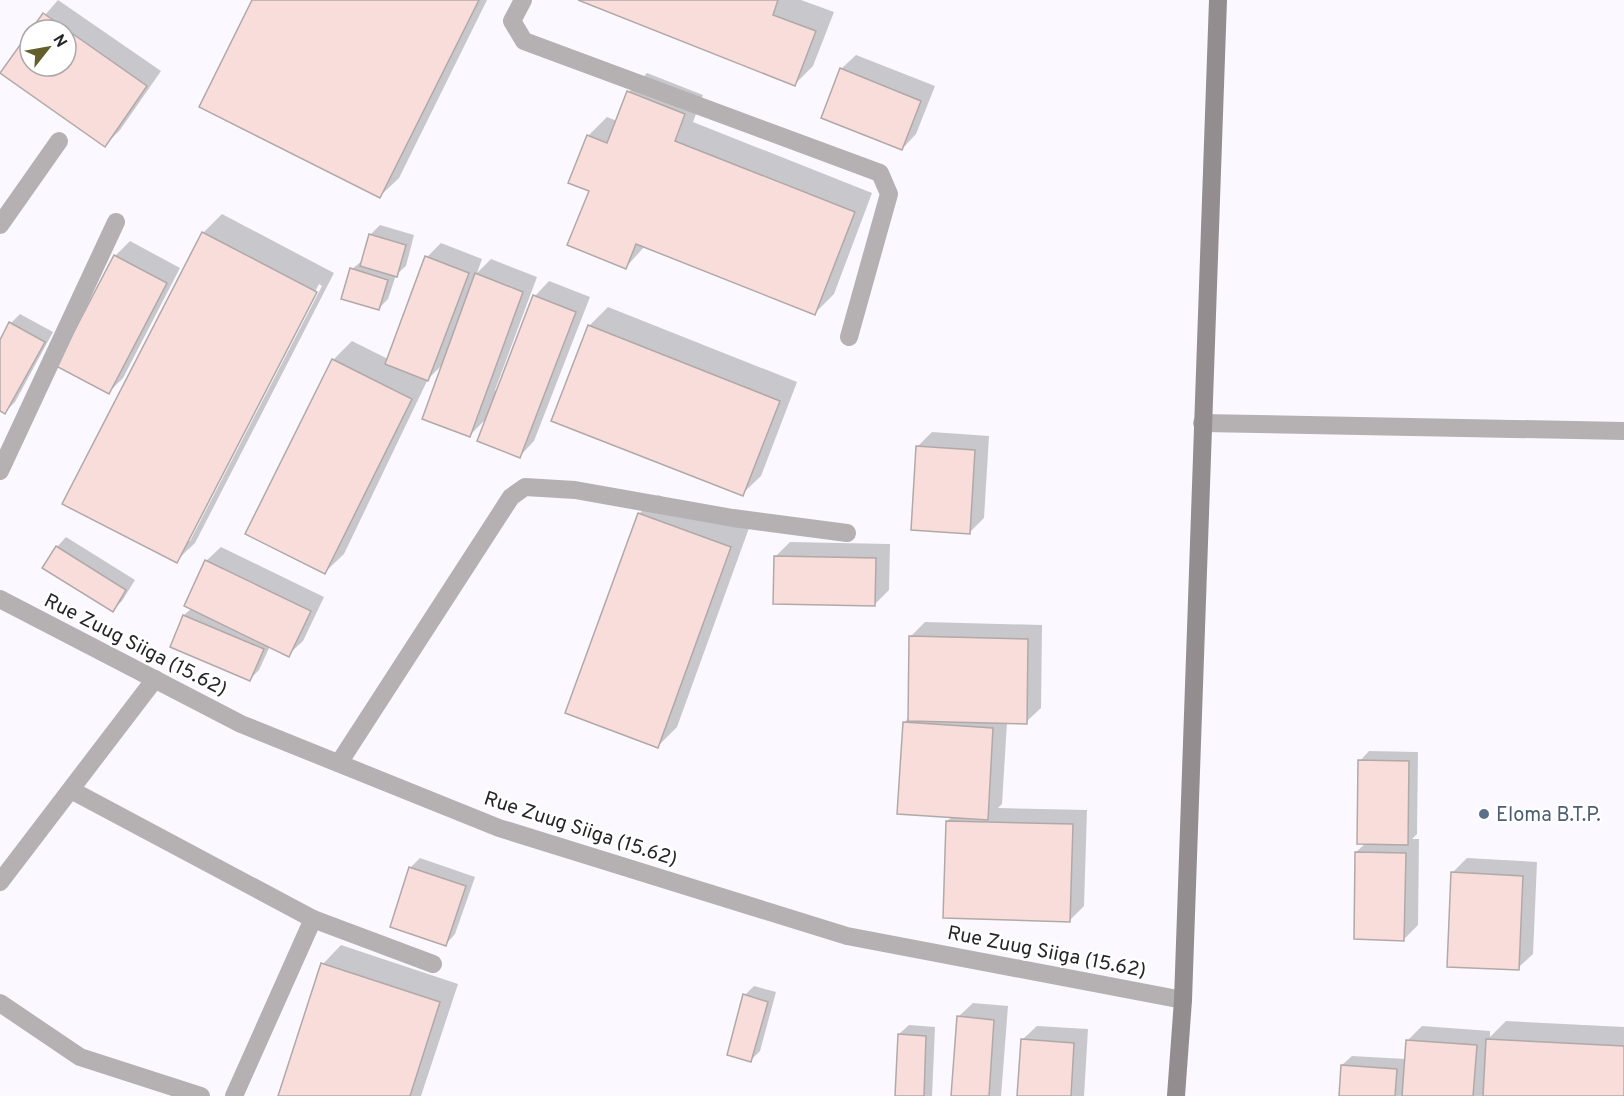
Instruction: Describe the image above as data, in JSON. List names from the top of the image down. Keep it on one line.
{"streets":{"street":["Rue Zuug Siiga (15.62)"]},"places":["Eloma B.T.P."],"north":"top right"}
